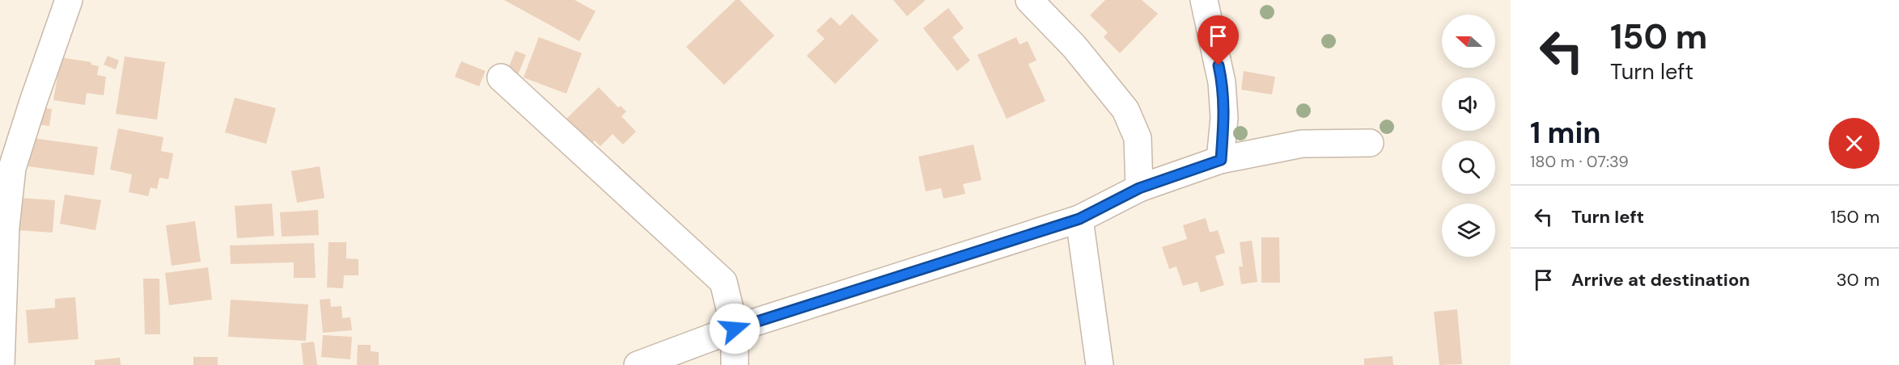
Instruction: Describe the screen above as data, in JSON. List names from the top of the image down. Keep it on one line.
{"north":"left","page":{"turn":["150 m","Turn left"],"heading":["1 min","180 m · 07:39"],"list":[{"name":"Turn left","value":"150 m"},{"name":"Arrive at destination","value":"30 m"}]}}
